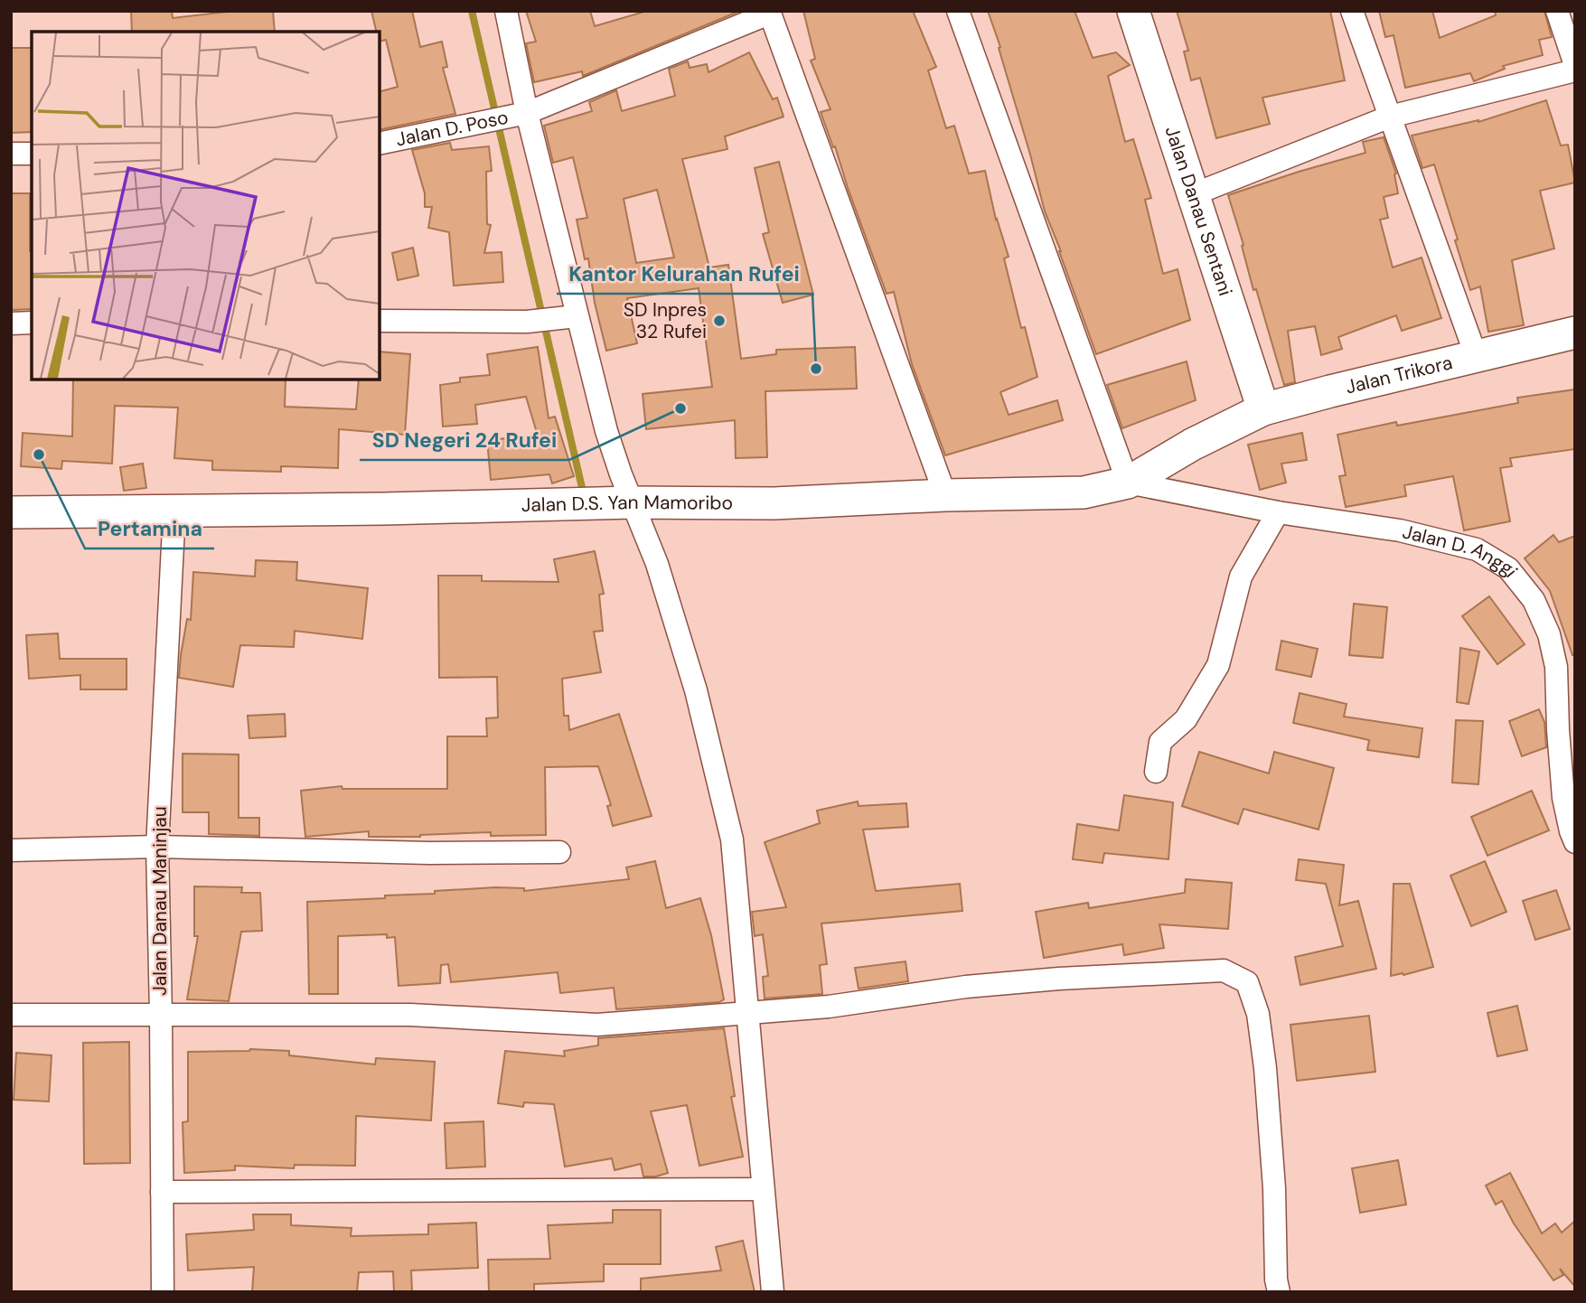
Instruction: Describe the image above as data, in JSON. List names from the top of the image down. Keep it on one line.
{"streets":{"street":["Jalan D. Poso","Jalan Danau Sentani","Jalan Trikora","Jalan D.S. Yan Mamoribo","Jalan D. Anggi","Jalan Danau Maninjau"]},"crossings":[["Jalan Danau Sentani","Jalan Trikora"],["Jalan Trikora","Jalan D.S. Yan Mamoribo"],["Jalan D.S. Yan Mamoribo","Jalan D. Anggi"],["Jalan D.S. Yan Mamoribo","Jalan Danau Maninjau"]],"places":["SD Inpres 32 Rufei","Kantor Kelurahan Rufei","SD Negeri 24 Rufei","Pertamina"]}
